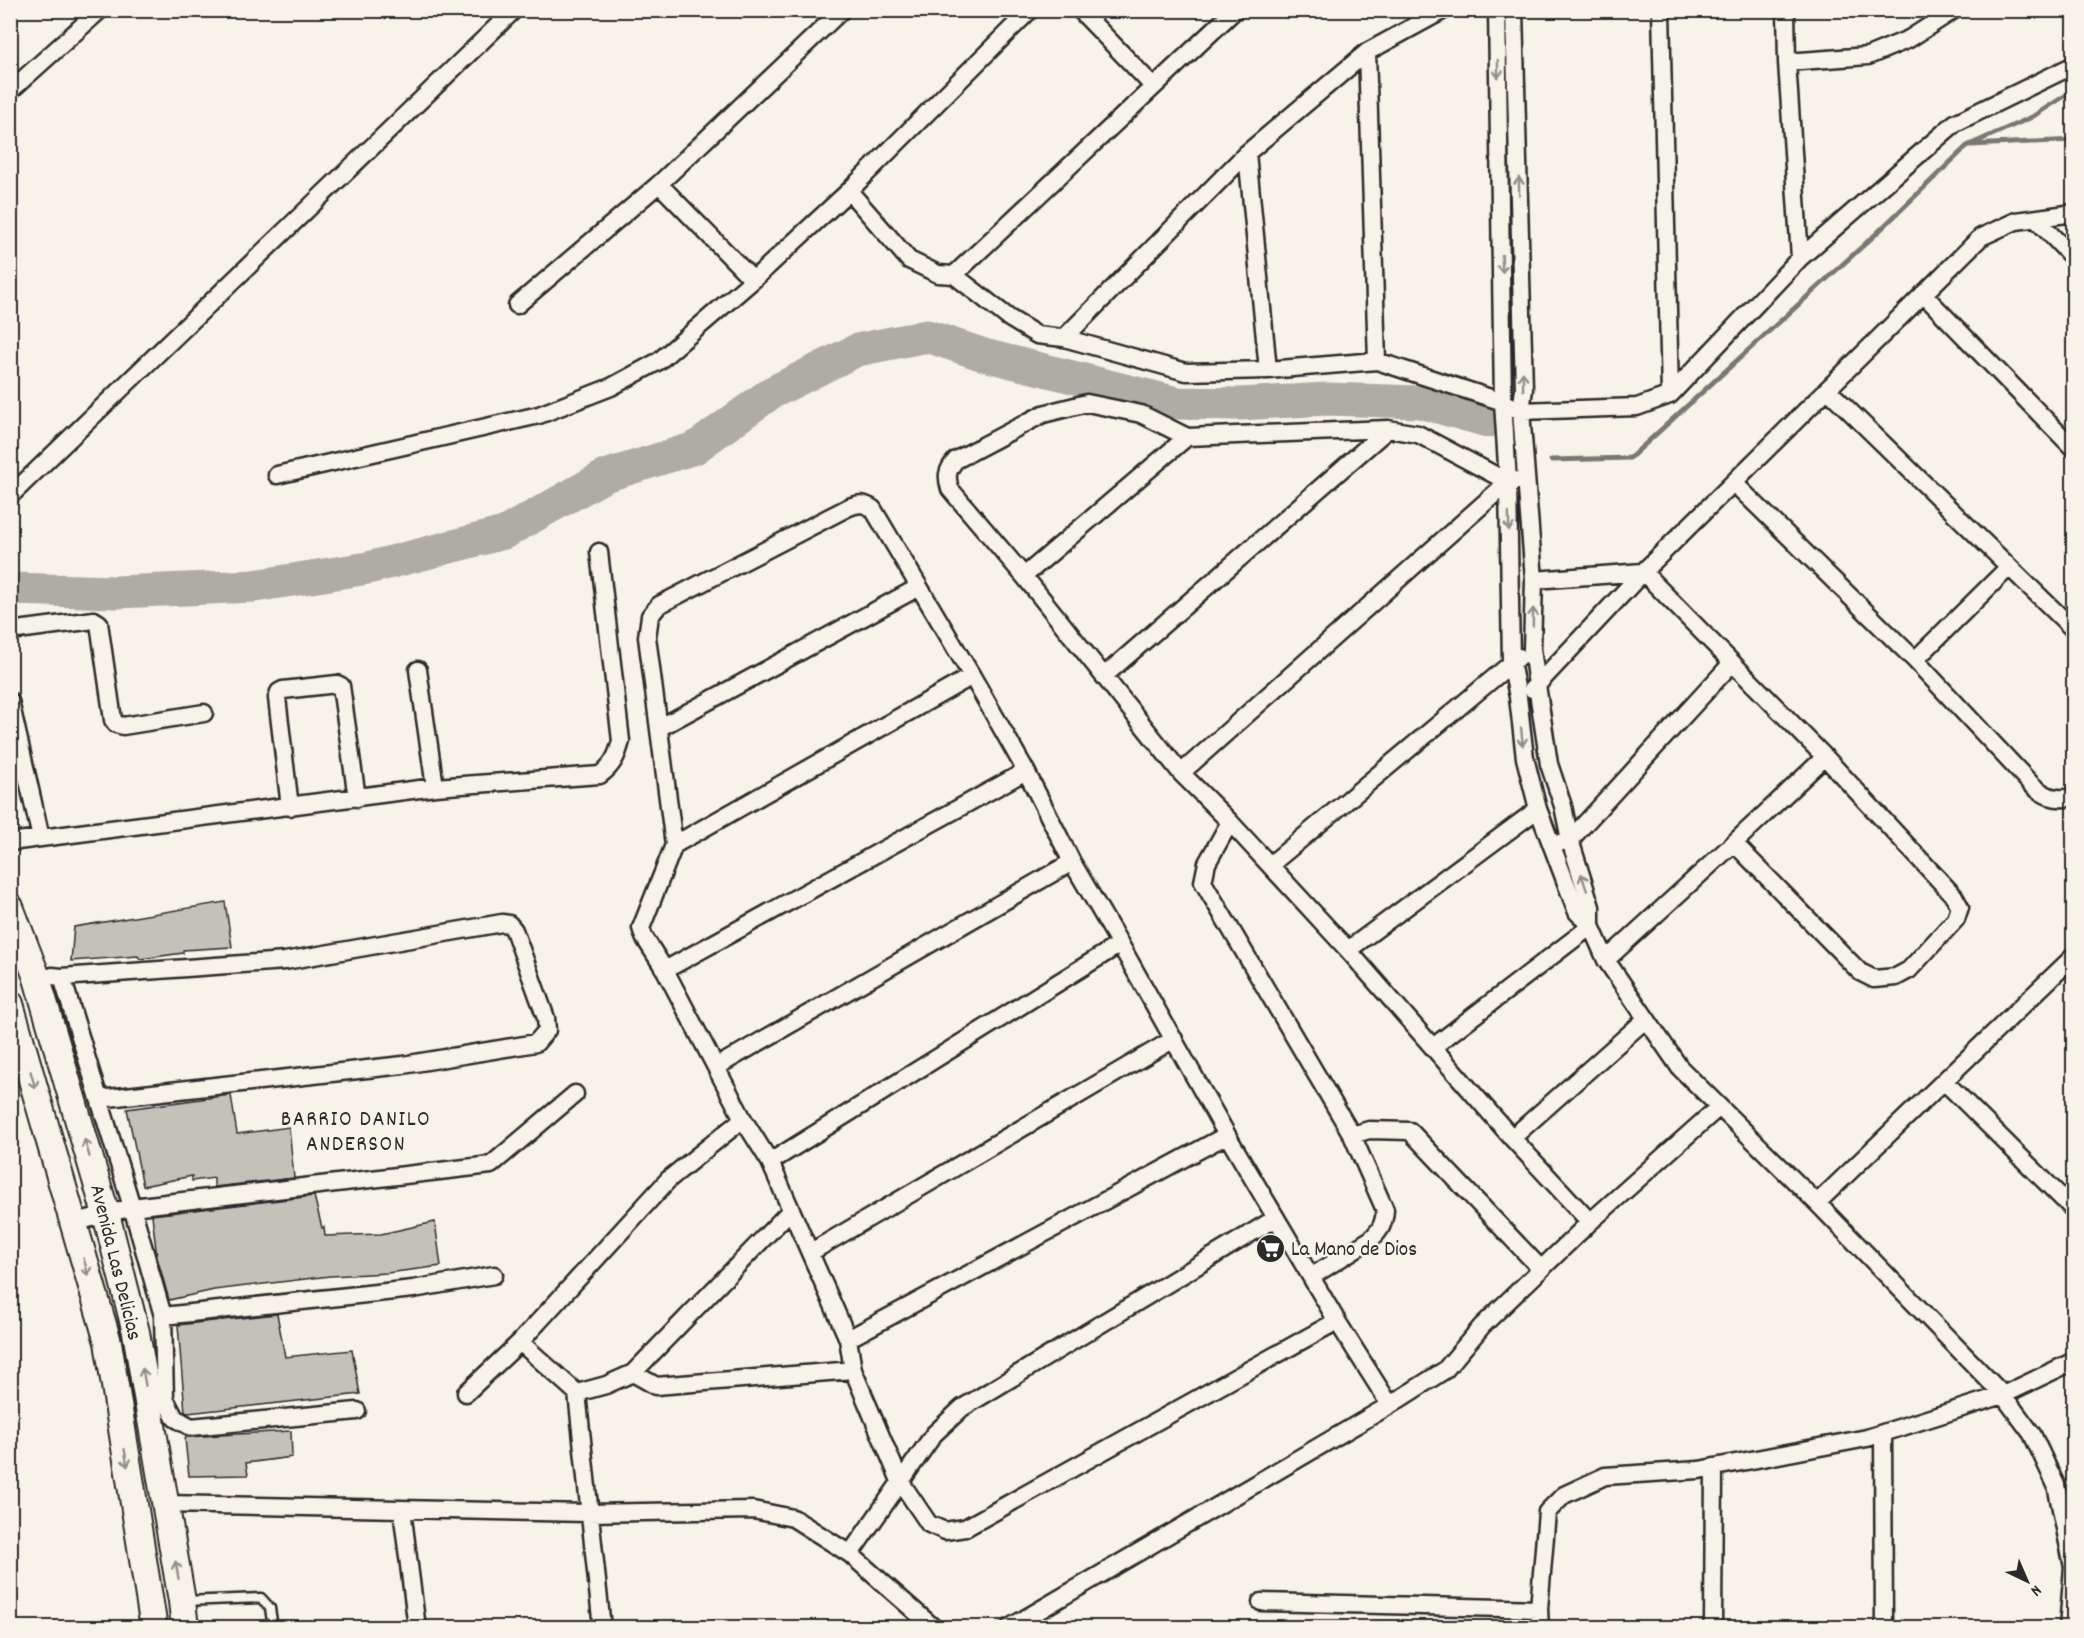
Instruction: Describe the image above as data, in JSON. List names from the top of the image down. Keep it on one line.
{"streets":{"main road":["Avenida Las Delicias"]},"districts":["BARRIO DANILO ANDERSON"],"places":{"supermarket":["La Mano de Dios"]},"north":"bottom right"}
